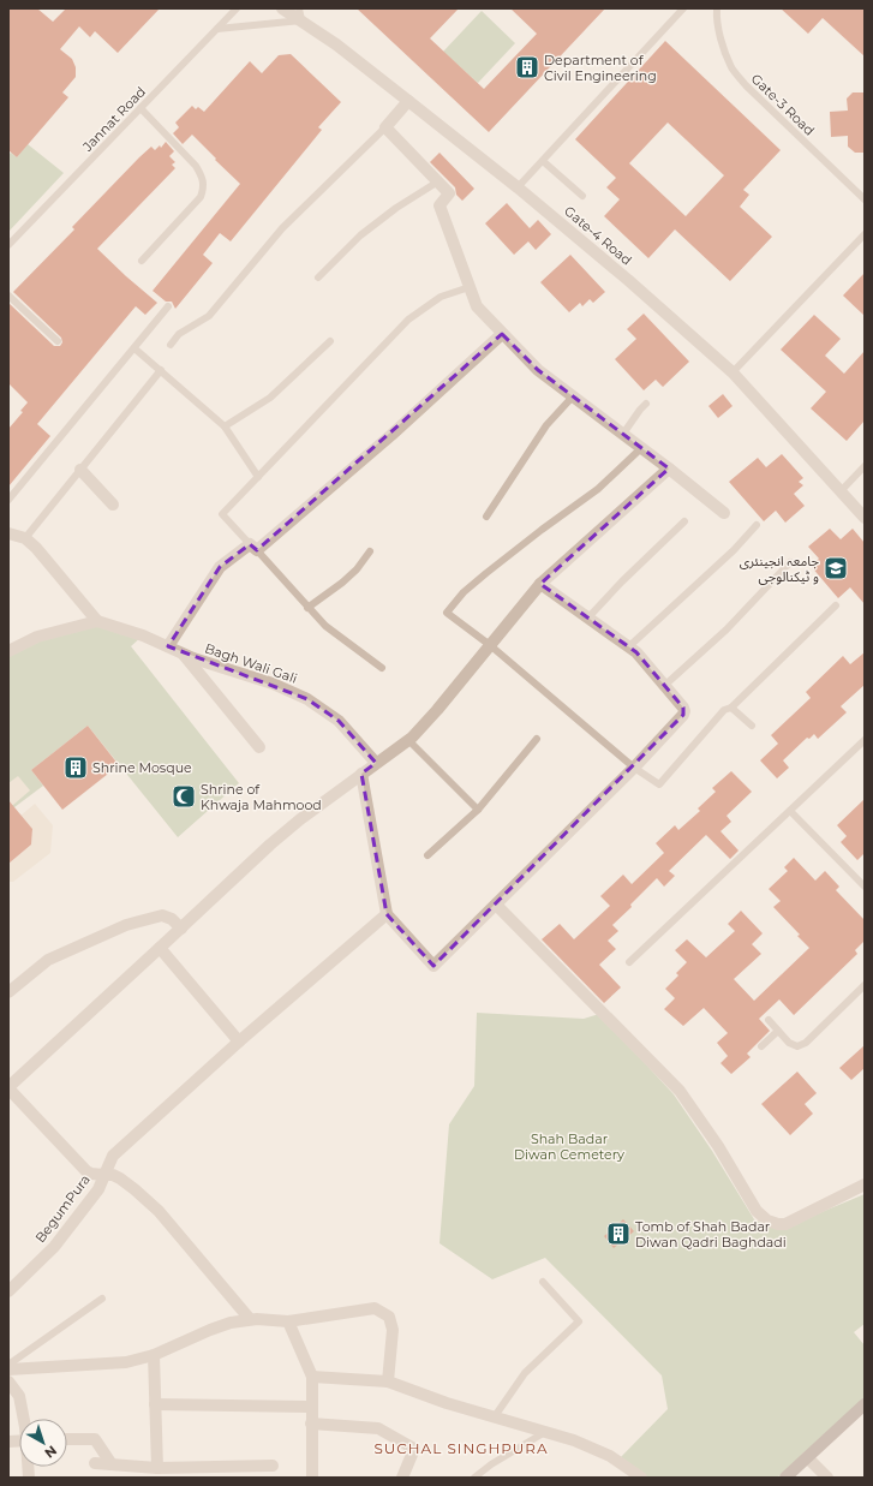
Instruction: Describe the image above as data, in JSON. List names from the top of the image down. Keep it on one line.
{"streets":{"street":["Gate-4 Road","Bagh Wali Gali","BegumPura"],"lane":["Gate-3 Road","Jannat Road"]},"districts":["SUCHAL SINGHPURA"],"parks":["Shah Badar Diwan Cemetery"],"places":{"building":["Department of Civil Engineering","Shrine Mosque","Tomb of Shah Badar Diwan Qadri Baghdadi"],"school or university":["جامعہ انجینئری و ٹیکنالوجی"],"mosque":["Shrine of Khwaja Mahmood"]},"north":"bottom right"}
